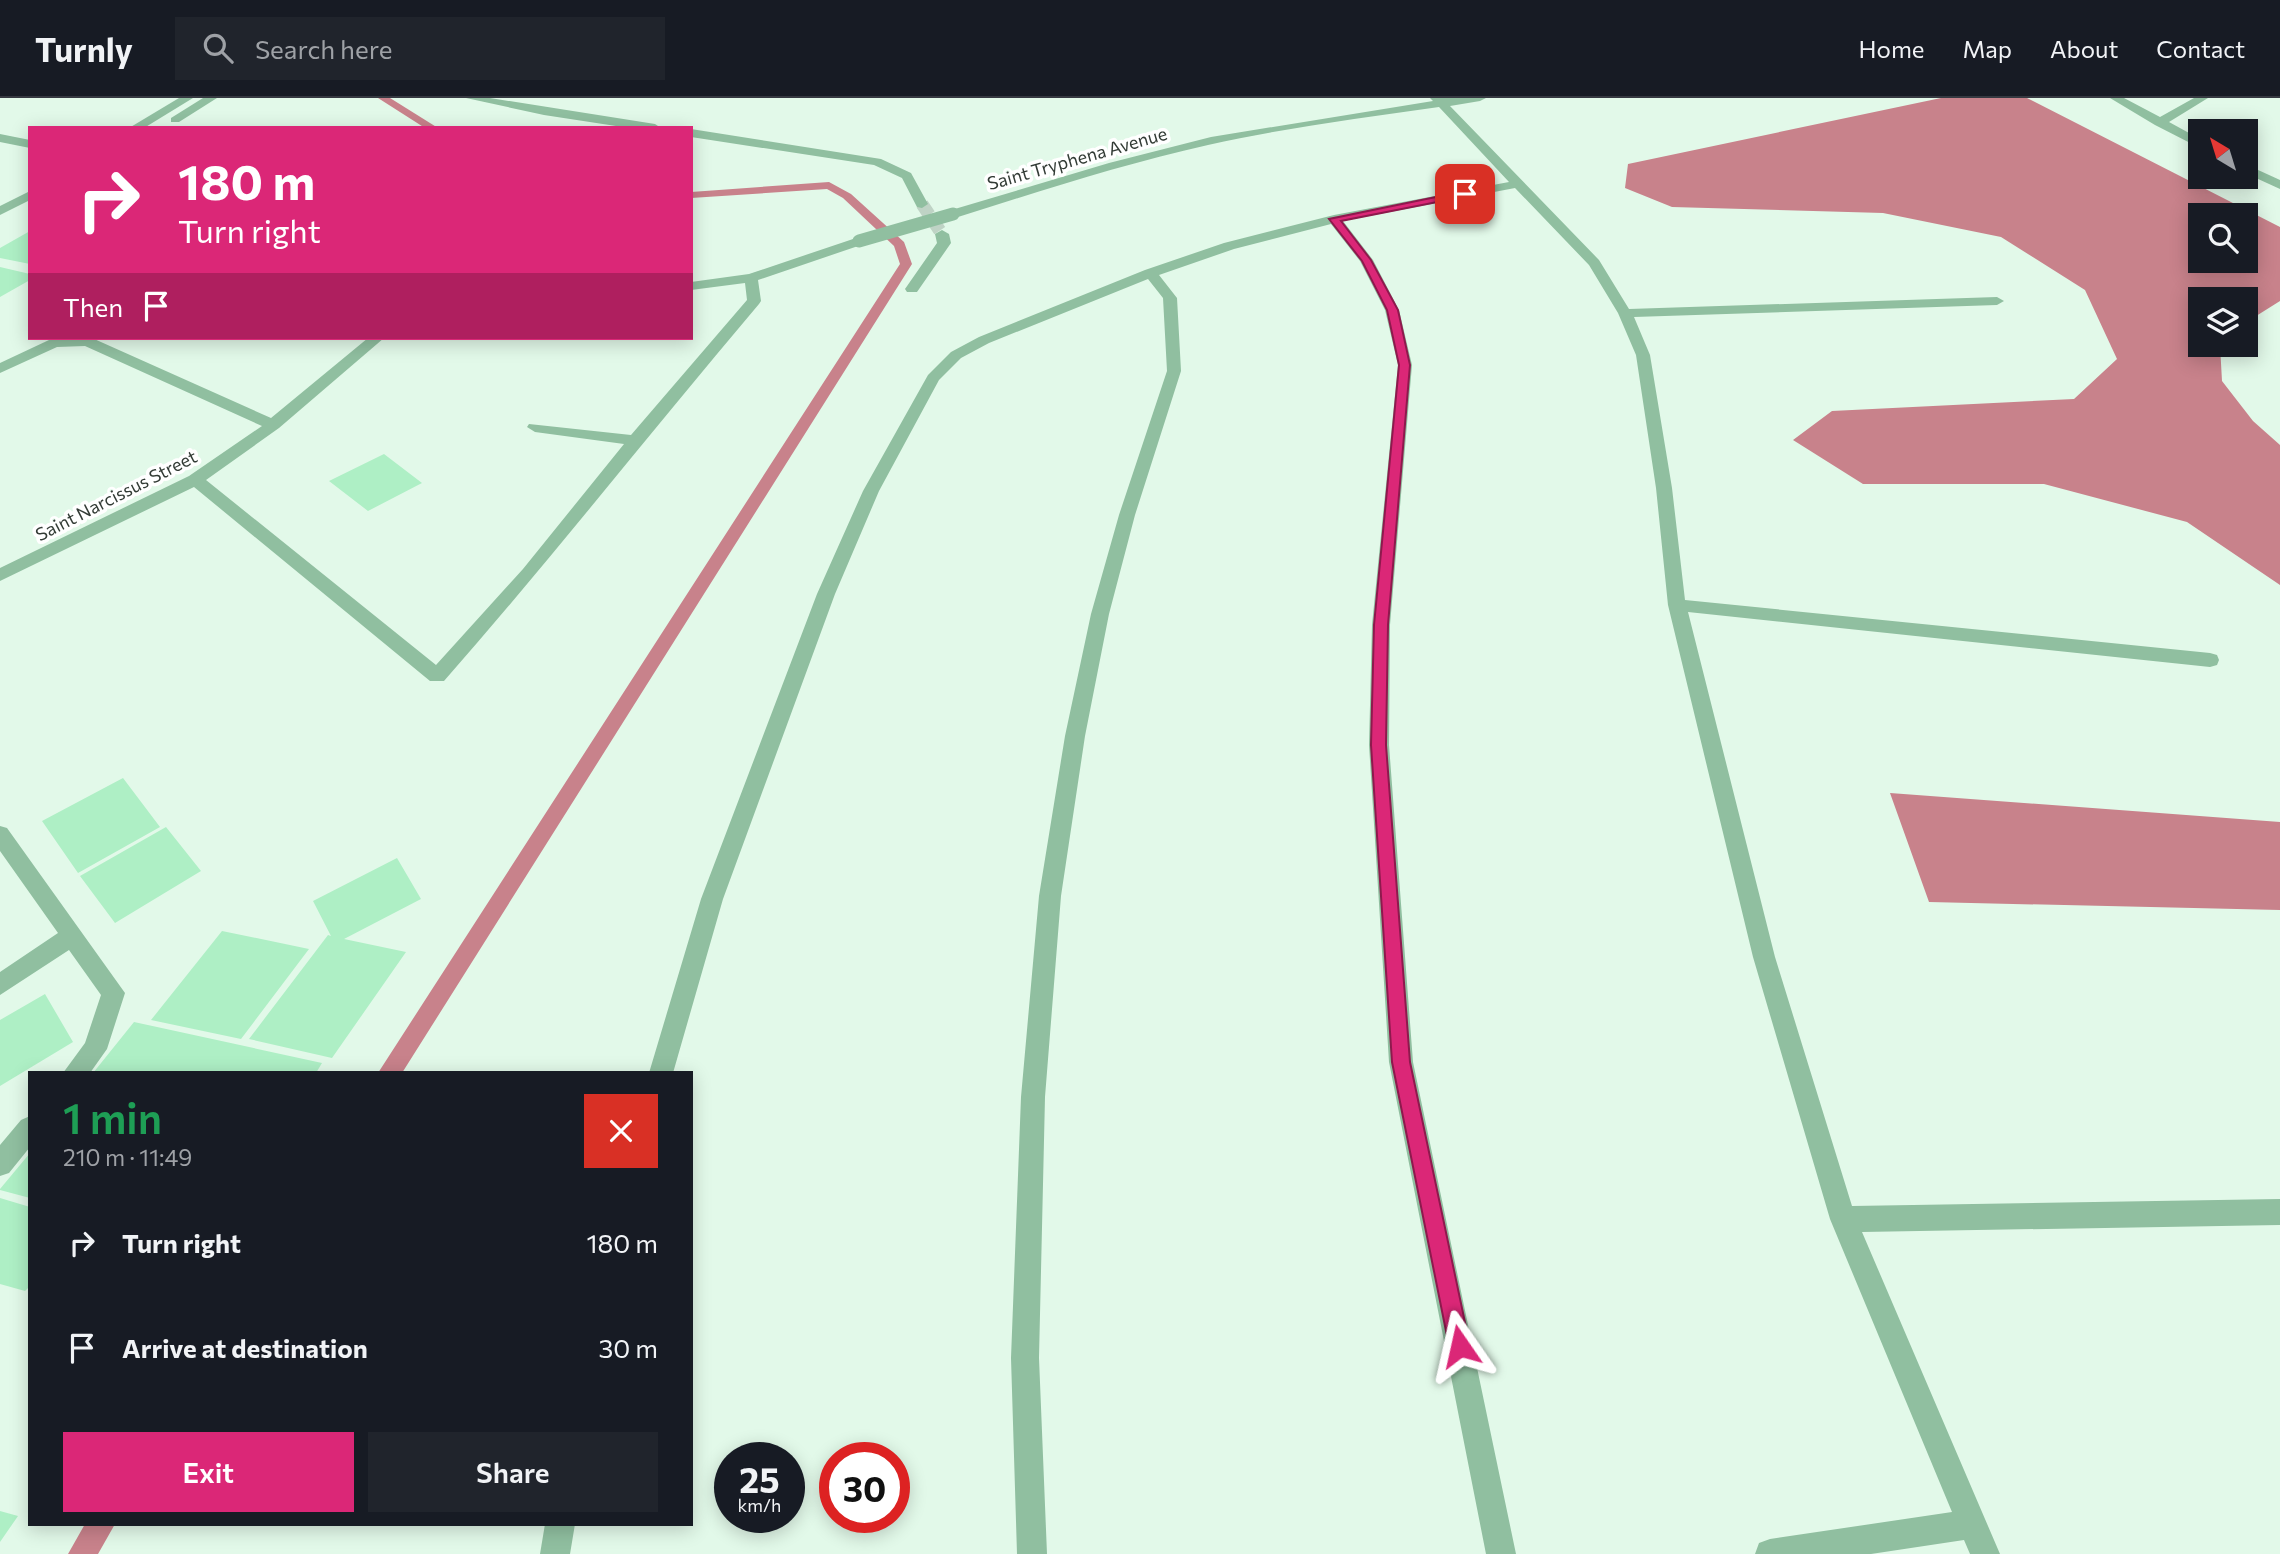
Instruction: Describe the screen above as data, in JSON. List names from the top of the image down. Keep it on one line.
{"streets":{"street":["Saint Tryphena Avenue","Saint Narcissus Street"]},"north":"top left","page":{"header":"Turnly","search":"Search here","nav":["Home","Map","About","Contact"],"turn":["180 m","Turn right"],"then":"Then","heading":["1 min","210 m · 11:49"],"list":[{"name":"Turn right","value":"180 m"},{"name":"Arrive at destination","value":"30 m"}],"buttons":["Exit","Share"],"speed":"25 km/h","limit":"30"}}
